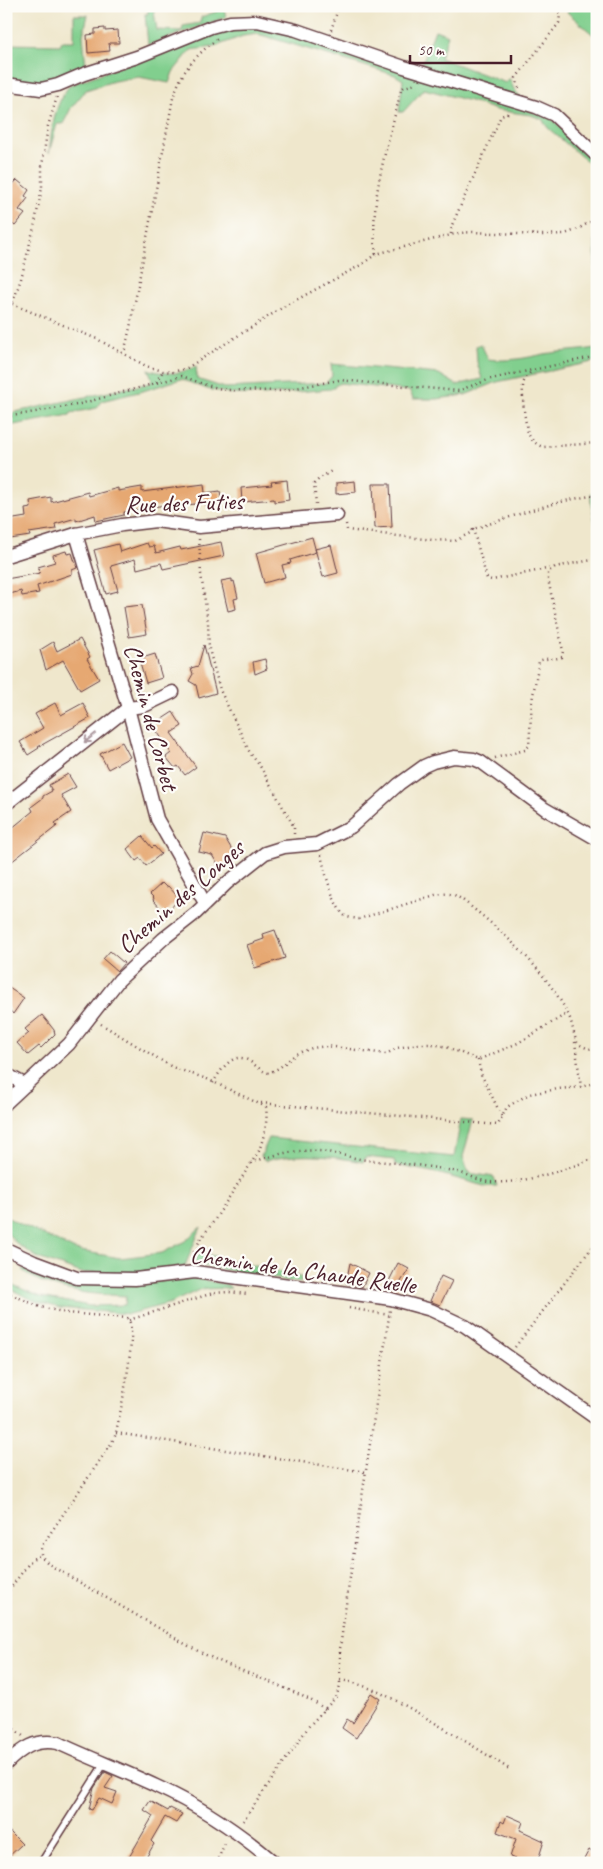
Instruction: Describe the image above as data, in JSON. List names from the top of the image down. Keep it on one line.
{"streets":{"street":["Rue des Futies","Chemin de Corbet","Chemin des Conges","Chemin de la Chaude Ruelle"]},"crossings":[["Rue des Futies","Chemin de Corbet"],["Chemin de Corbet","Chemin des Conges"]],"scale_bar":"50 m"}
